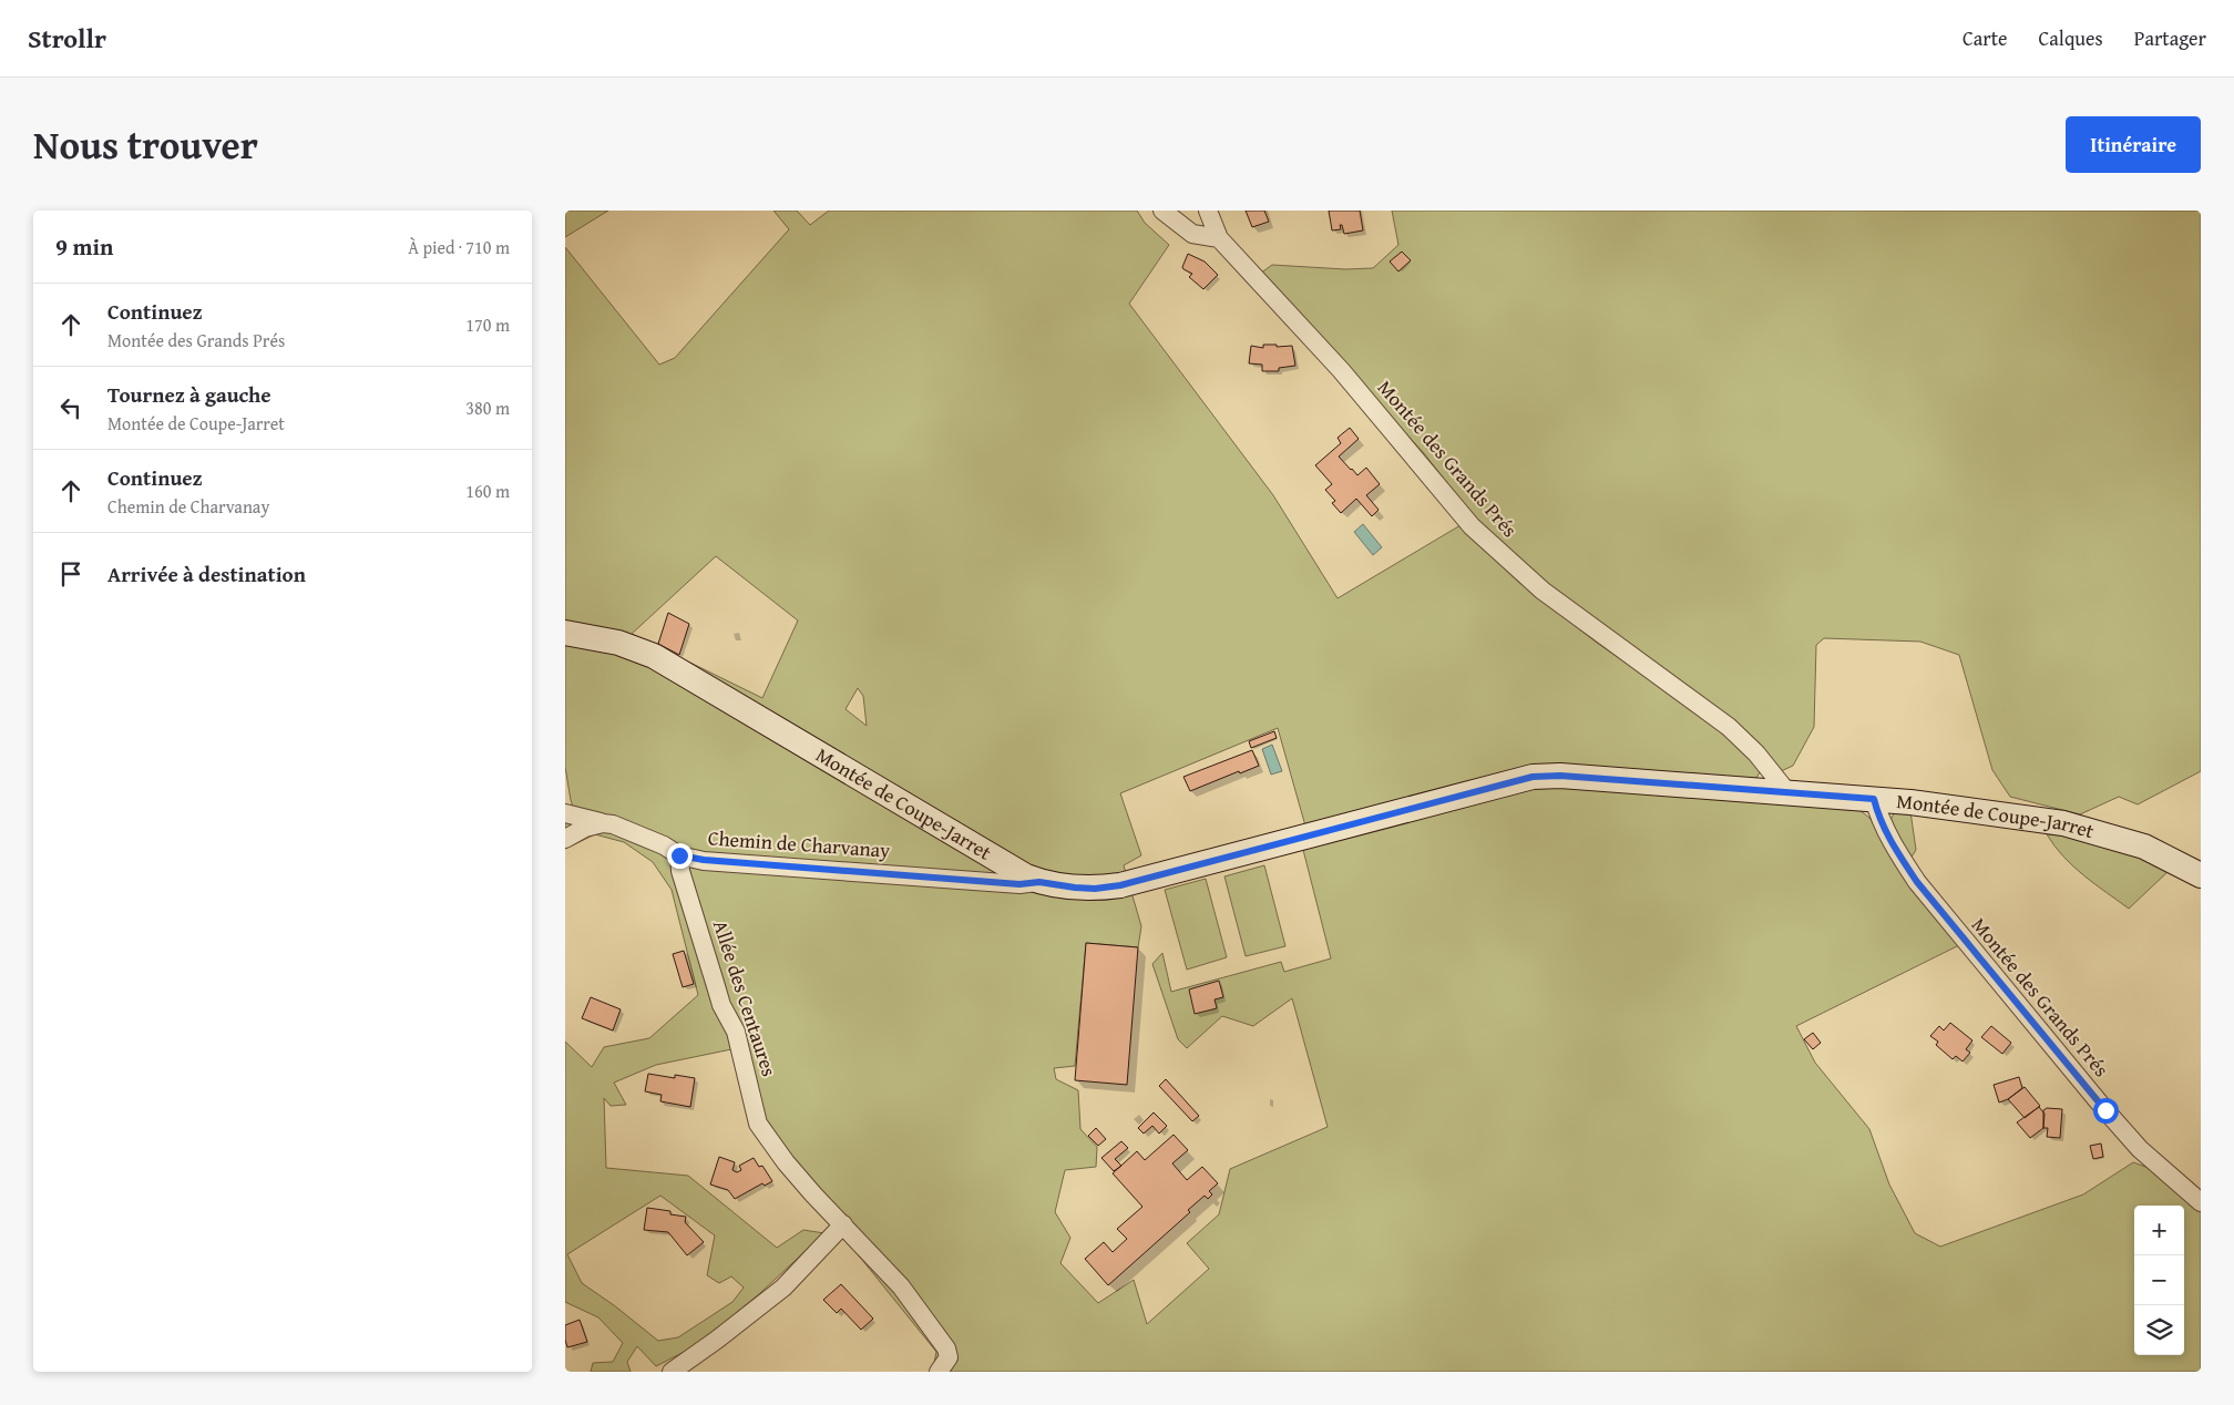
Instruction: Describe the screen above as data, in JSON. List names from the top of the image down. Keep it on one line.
{"streets":{"main road":["Montée de Coupe-Jarret"],"street":["Montée des Grands Prés","Chemin de Charvanay","Allée des Centaures"]},"crossings":[["Montée des Grands Prés","Montée de Coupe-Jarret"],["Montée de Coupe-Jarret","Chemin de Charvanay"],["Chemin de Charvanay","Allée des Centaures"]],"page":{"header":"Strollr","nav":["Carte","Calques","Partager"],"title":"Nous trouver","buttons":"Itinéraire","heading":["9 min","À pied · 710 m"],"list":[["Continuez","Montée des Grands Prés","170 m"],["Tournez à gauche","Montée de Coupe-Jarret","380 m"],["Continuez","Chemin de Charvanay","160 m"],"Arrivée à destination"],"map_buttons":["+","−"]}}
